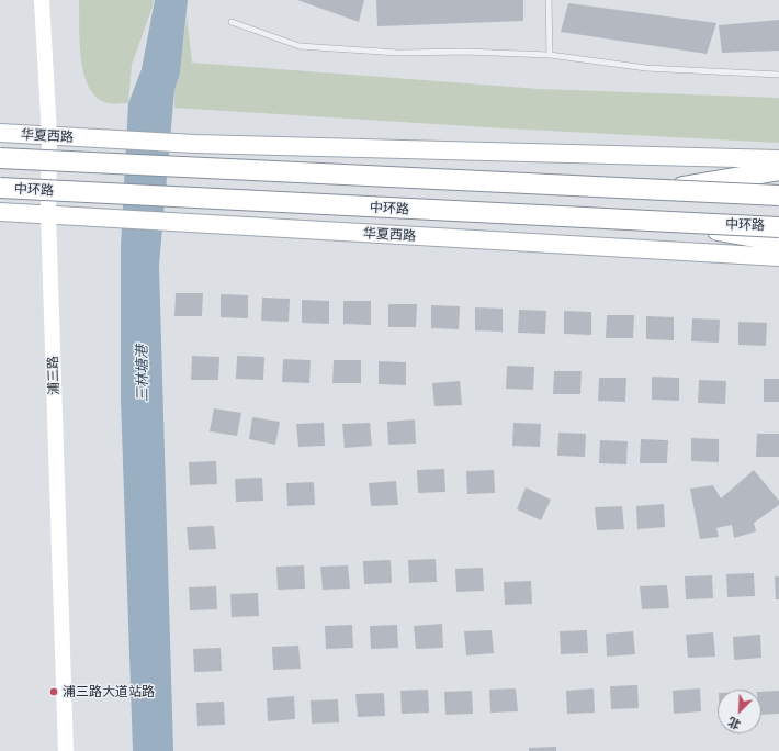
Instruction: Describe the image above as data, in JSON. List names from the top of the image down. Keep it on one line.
{"streets":{"highway":["中环路"],"main road":["华夏西路","浦三路"]},"crossings":[["华夏西路","浦三路"]],"water":["三林塘港"],"places":["浦三路大道站路"],"north":"bottom left"}
